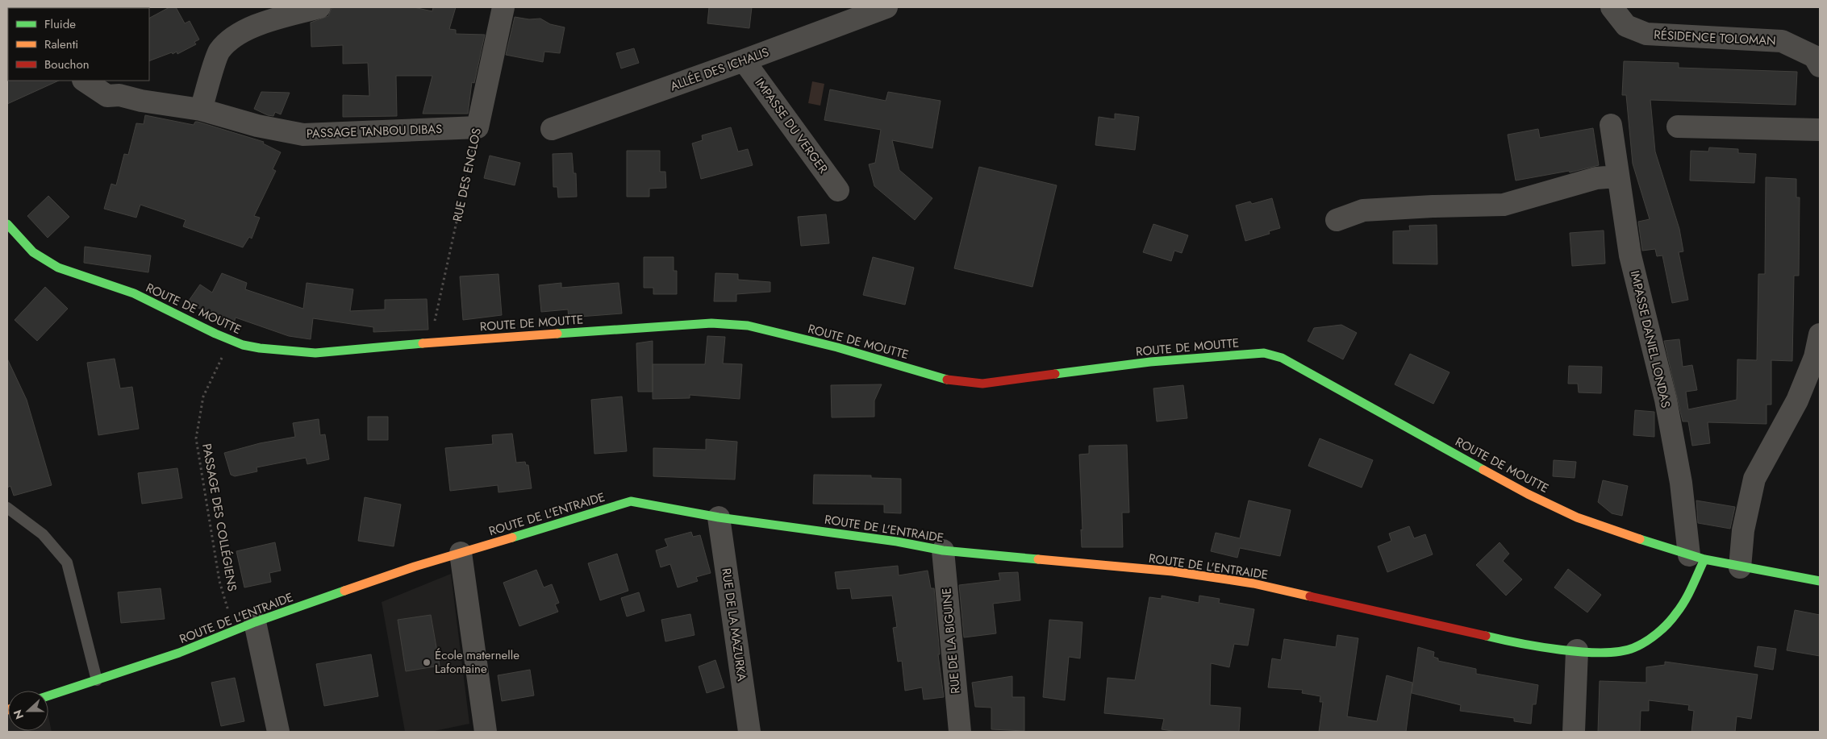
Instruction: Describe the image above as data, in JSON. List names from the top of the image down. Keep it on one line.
{"streets":{"main road":["ROUTE DE MOUTTE","ROUTE DE L'ENTRAIDE"],"street":["RÉSIDENCE TOLOMAN","ALLÉE DES ICHALIS","IMPASSE DU VERGER","PASSAGE TANBOU DIBAS","RUE DES ENCLOS","IMPASSE DANIEL LONDAS","RUE DE LA MAZURKA","RUE DE LA BIGUINE"],"path":["PASSAGE DES COLLÉGIENS"]},"crossings":[["ALLÉE DES ICHALIS","IMPASSE DU VERGER"],["PASSAGE TANBOU DIBAS","RUE DES ENCLOS"],["RUE DES ENCLOS","ROUTE DE MOUTTE"],["ROUTE DE MOUTTE","IMPASSE DANIEL LONDAS"],["ROUTE DE MOUTTE","ROUTE DE L'ENTRAIDE"],["ROUTE DE MOUTTE","PASSAGE DES COLLÉGIENS"],["IMPASSE DANIEL LONDAS","ROUTE DE L'ENTRAIDE"],["ROUTE DE L'ENTRAIDE","PASSAGE DES COLLÉGIENS"],["ROUTE DE L'ENTRAIDE","RUE DE LA MAZURKA"],["ROUTE DE L'ENTRAIDE","RUE DE LA BIGUINE"]],"places":["École maternelle Lafontaine"],"legend":["Fluide","Ralenti","Bouchon"],"north":"left"}
